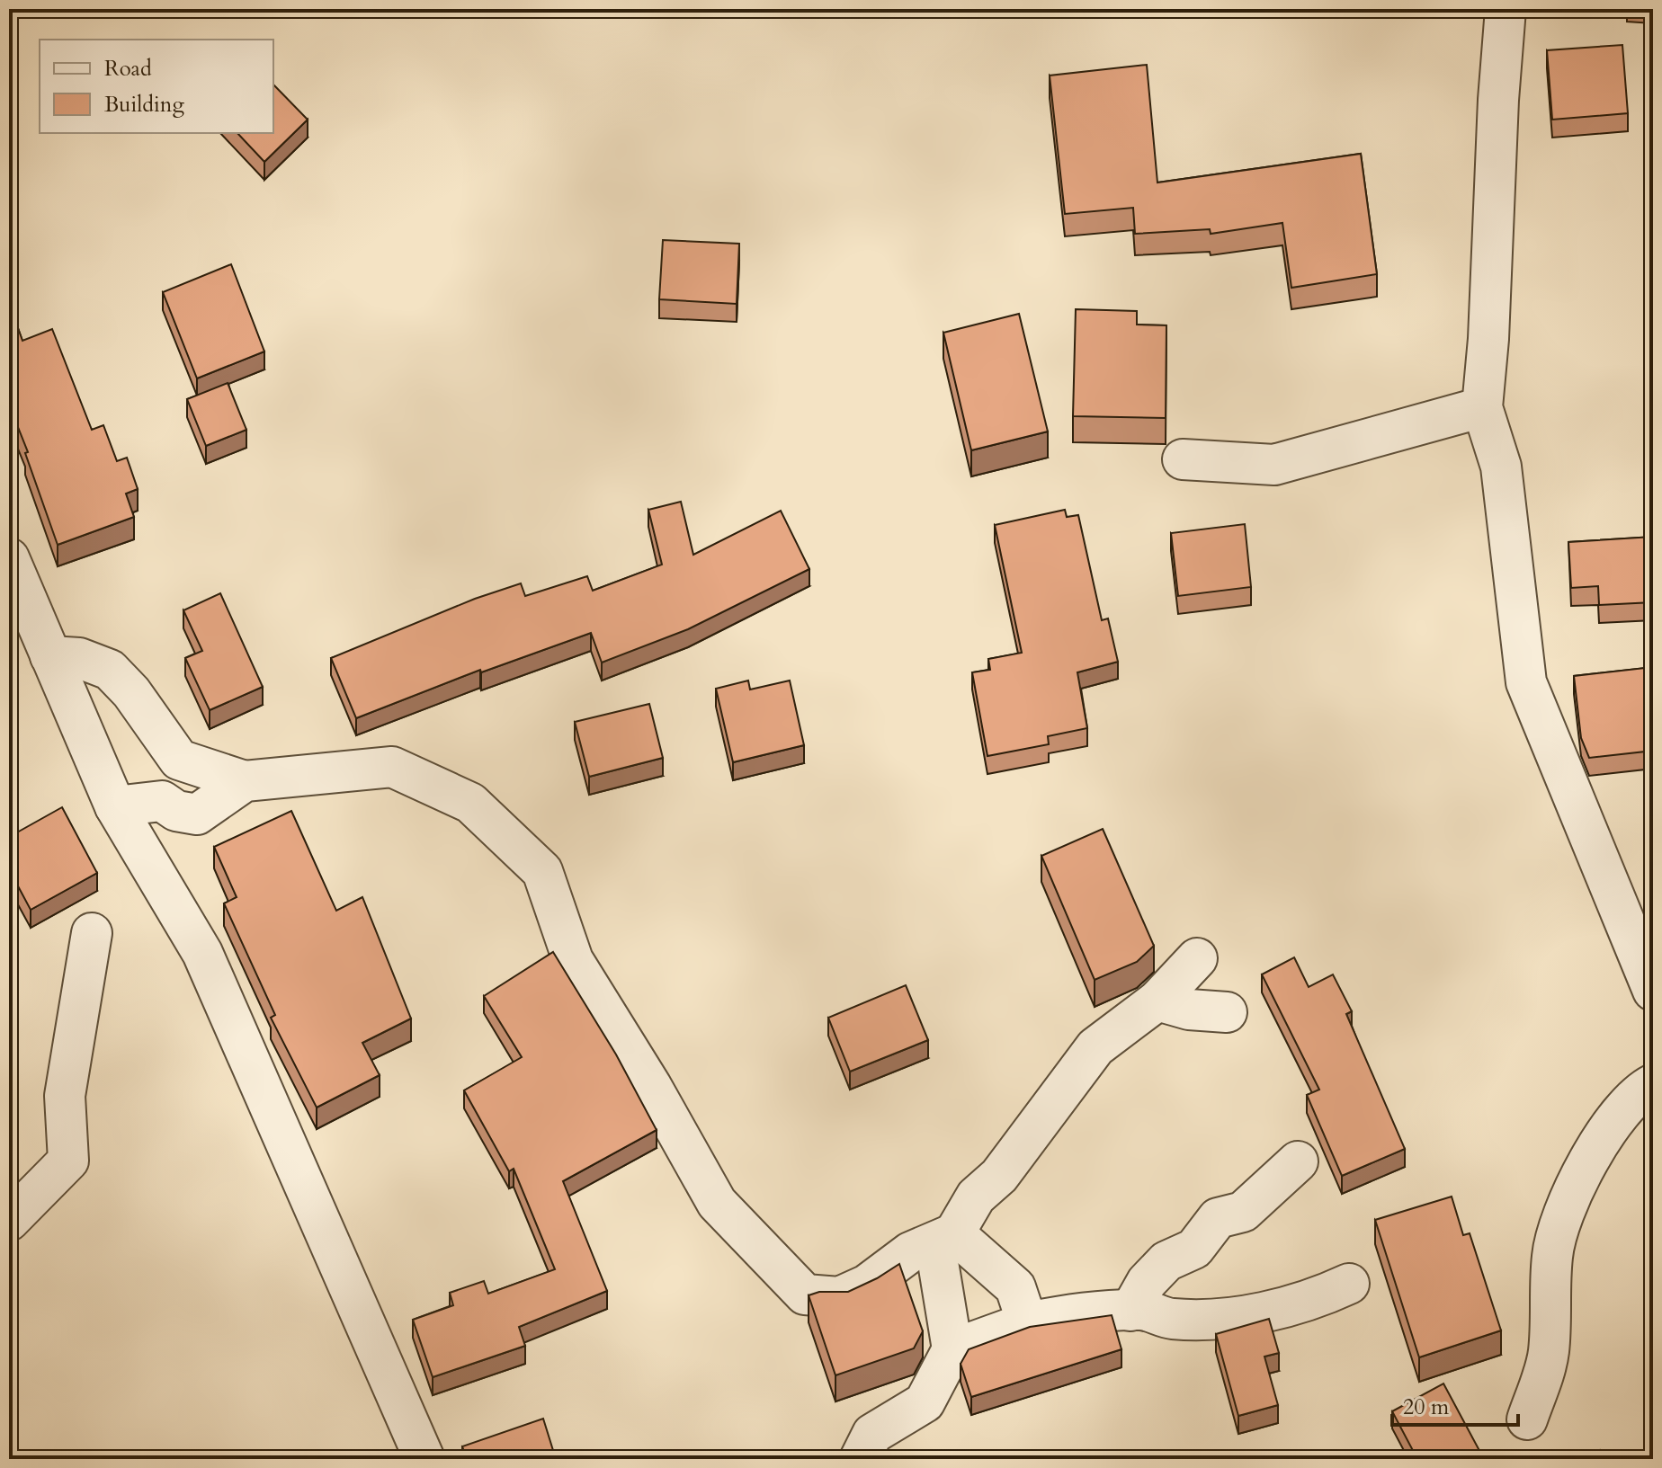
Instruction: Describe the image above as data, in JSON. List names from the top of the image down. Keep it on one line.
{"legend":["Road","Building"],"scale_bar":"20 m"}
